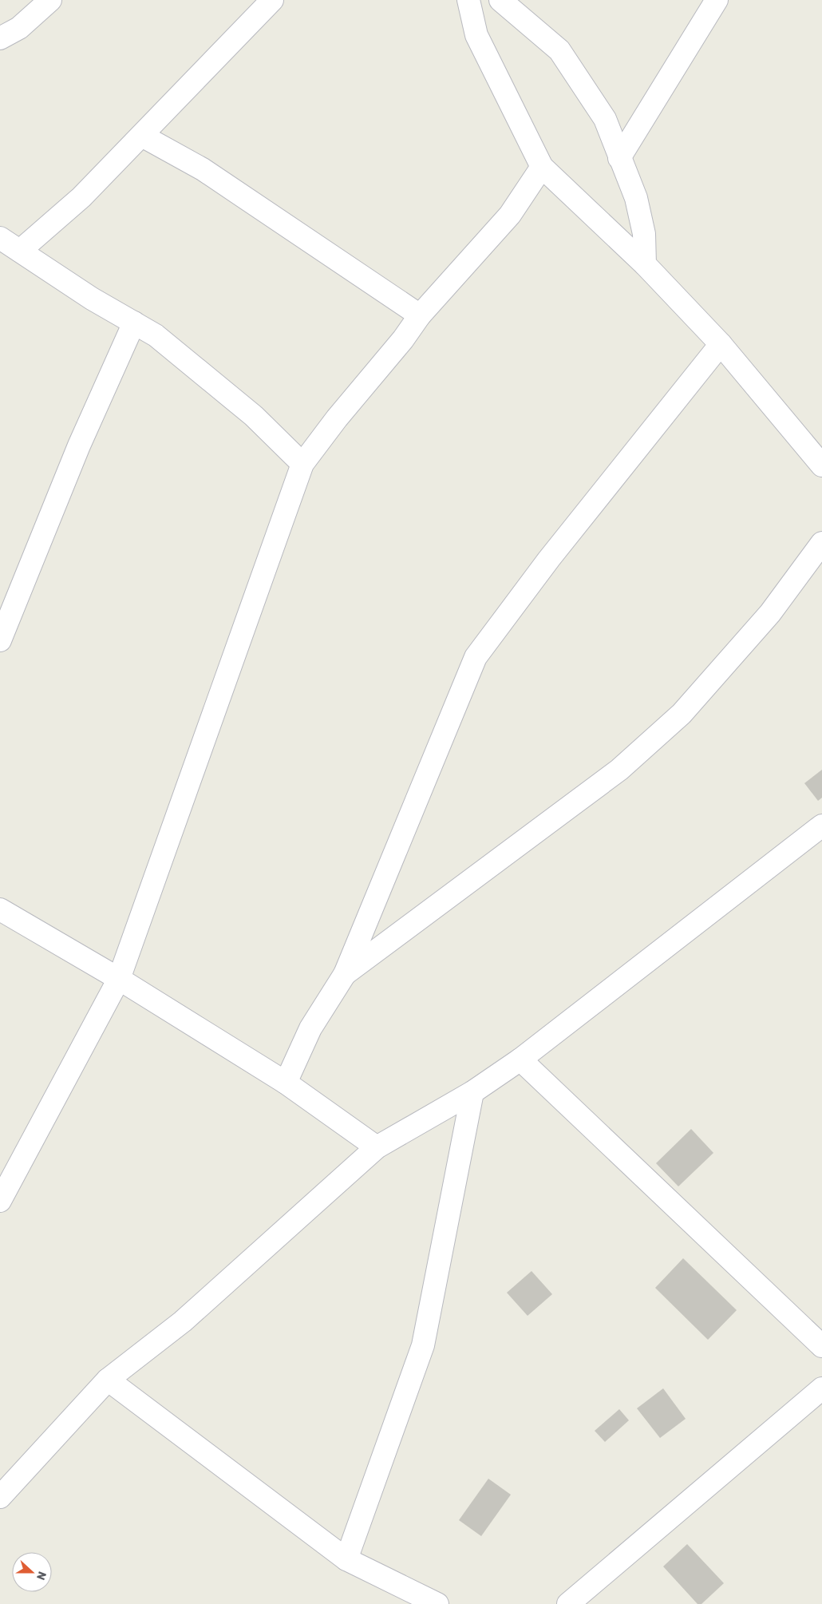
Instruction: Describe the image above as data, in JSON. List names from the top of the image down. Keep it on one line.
{"north":"right"}
